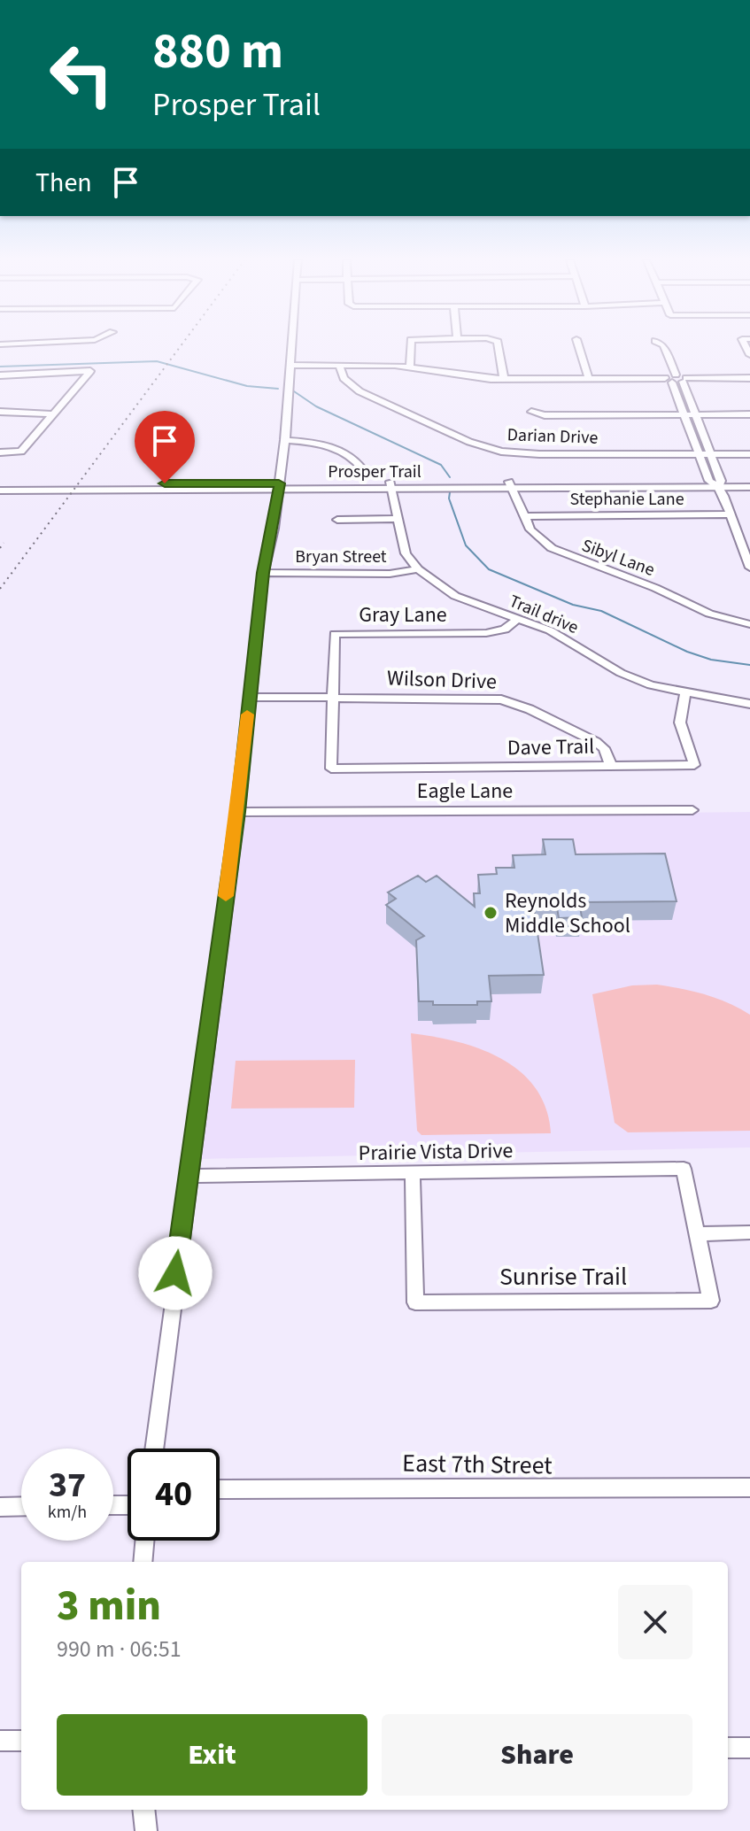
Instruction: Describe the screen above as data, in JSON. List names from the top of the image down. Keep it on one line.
{"streets":{"main road":["Prosper Trail"],"street":["Darian Drive","Stephanie Lane","Bryan Street","Sibyl Lane","Gray Lane","Trail drive","Wilson Drive","Dave Trail","Eagle Lane","Prairie Vista Drive","Sunrise Trail","East 7th Street"]},"crossings":[["Prosper Trail","Sibyl Lane"],["Prosper Trail","Trail drive"],["Stephanie Lane","Sibyl Lane"],["Bryan Street","Trail drive"],["Gray Lane","Trail drive"],["Gray Lane","Wilson Drive"],["Gray Lane","Dave Trail"],["Trail drive","Dave Trail"],["Wilson Drive","Dave Trail"],["Prairie Vista Drive","Sunrise Trail"]],"places":["Reynolds Middle School"],"page":{"turn":["880 m","Prosper Trail"],"then":"Then","speed":"37 km/h","limit":"40","heading":["3 min","990 m · 06:51"],"buttons":["Exit","Share"]}}
